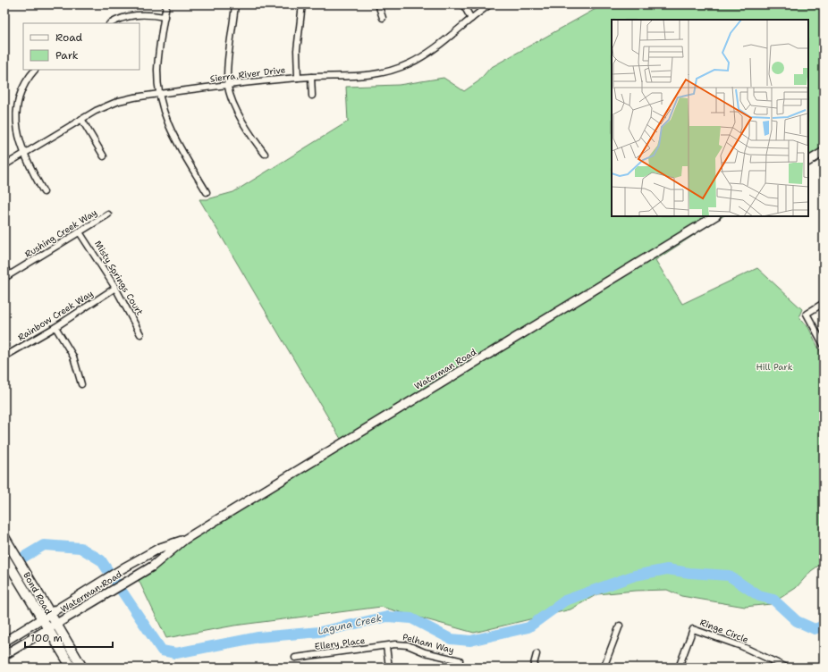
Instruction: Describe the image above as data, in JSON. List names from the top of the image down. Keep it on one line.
{"streets":{"main road":["Waterman Road","Bond Road"],"street":["Sierra River Drive","Rushing Creek Way","Misty Springs Court","Rainbow Creek Way","Ringe Circle","Ellery Place","Pelham Way"]},"crossings":[["Rushing Creek Way","Misty Springs Court"],["Misty Springs Court","Rainbow Creek Way"],["Waterman Road","Bond Road"],["Ellery Place","Pelham Way"]],"water":["Laguna Creek"],"parks":["Hill Park"],"legend":["Road","Park"],"scale_bar":"100 m"}
